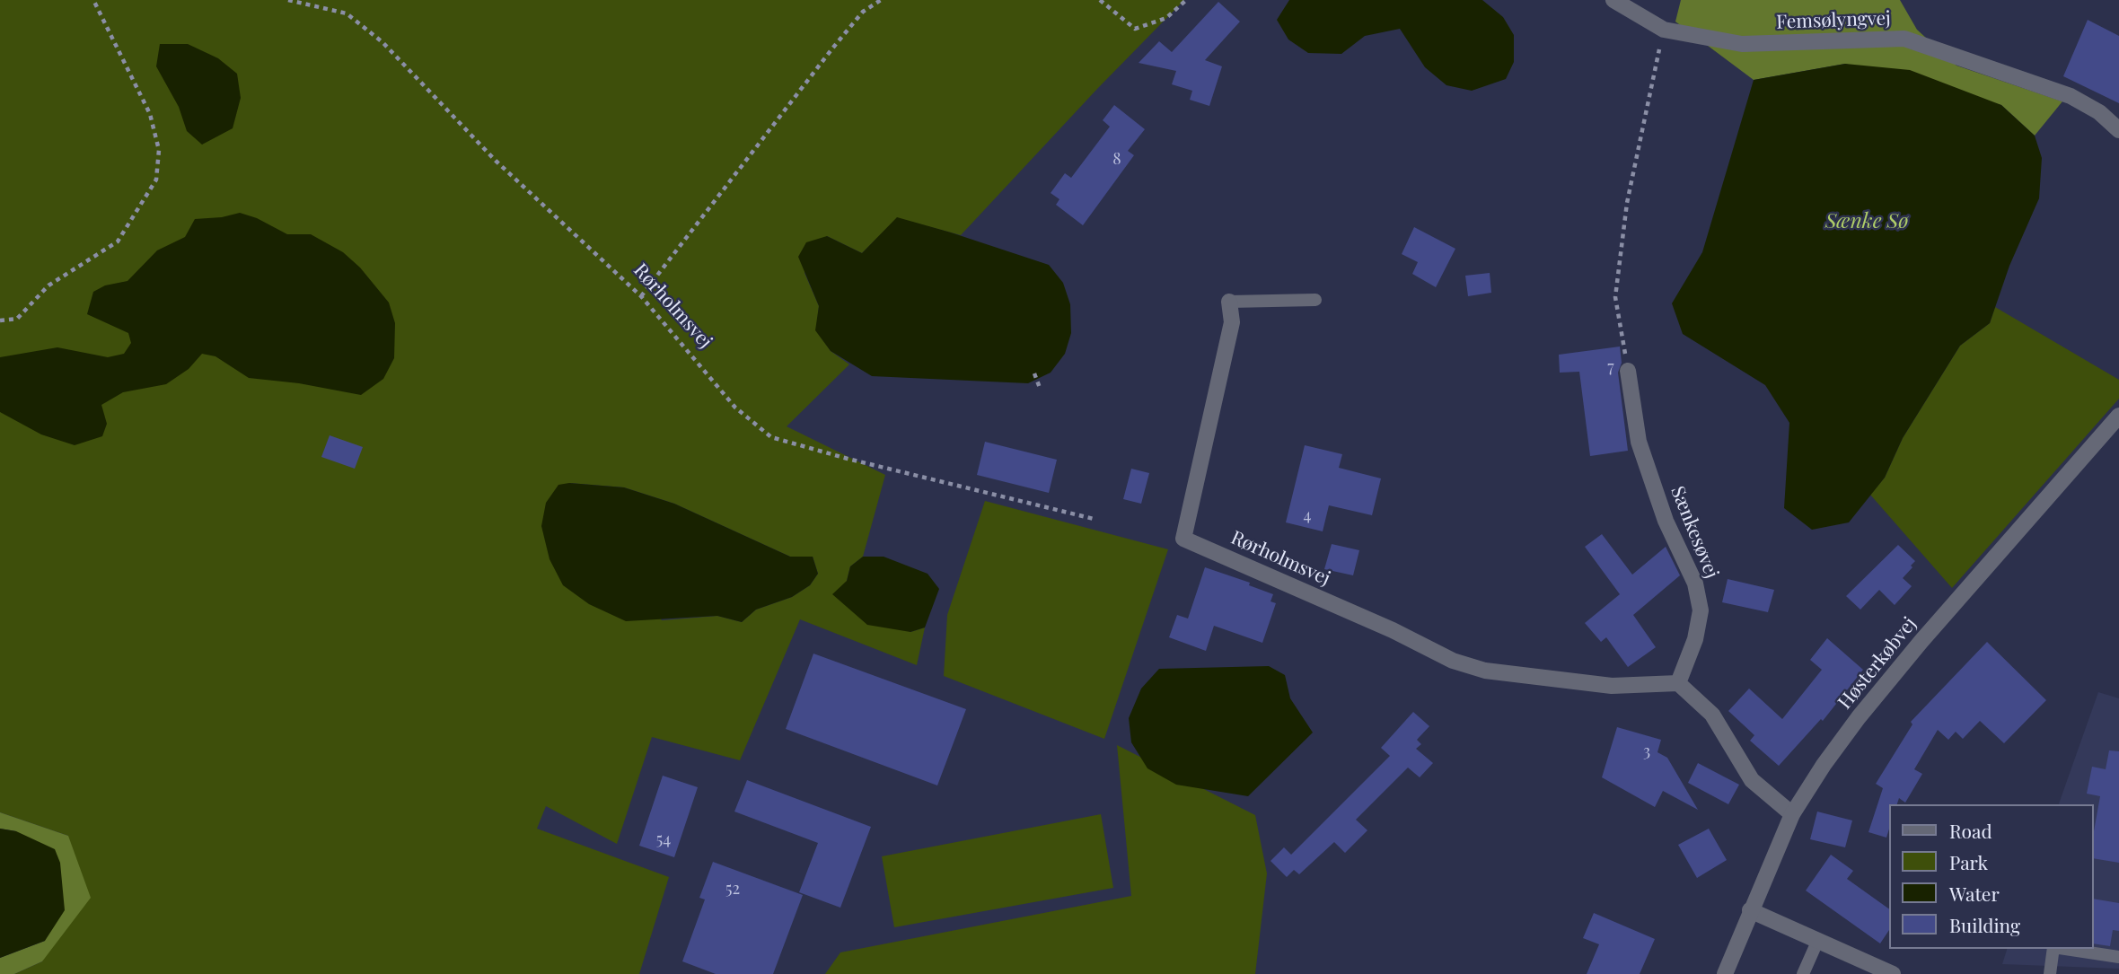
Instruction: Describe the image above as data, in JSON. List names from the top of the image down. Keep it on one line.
{"streets":{"street":["Femsølyngvej","Rørholmsvej","Sænkesøvej","Høsterkøbvej"]},"crossings":[["Rørholmsvej","Sænkesøvej"]],"water":["Sænke Sø"],"house_numbers":["8","7","4","3","54","52"],"legend":["Road","Park","Water","Building"]}
